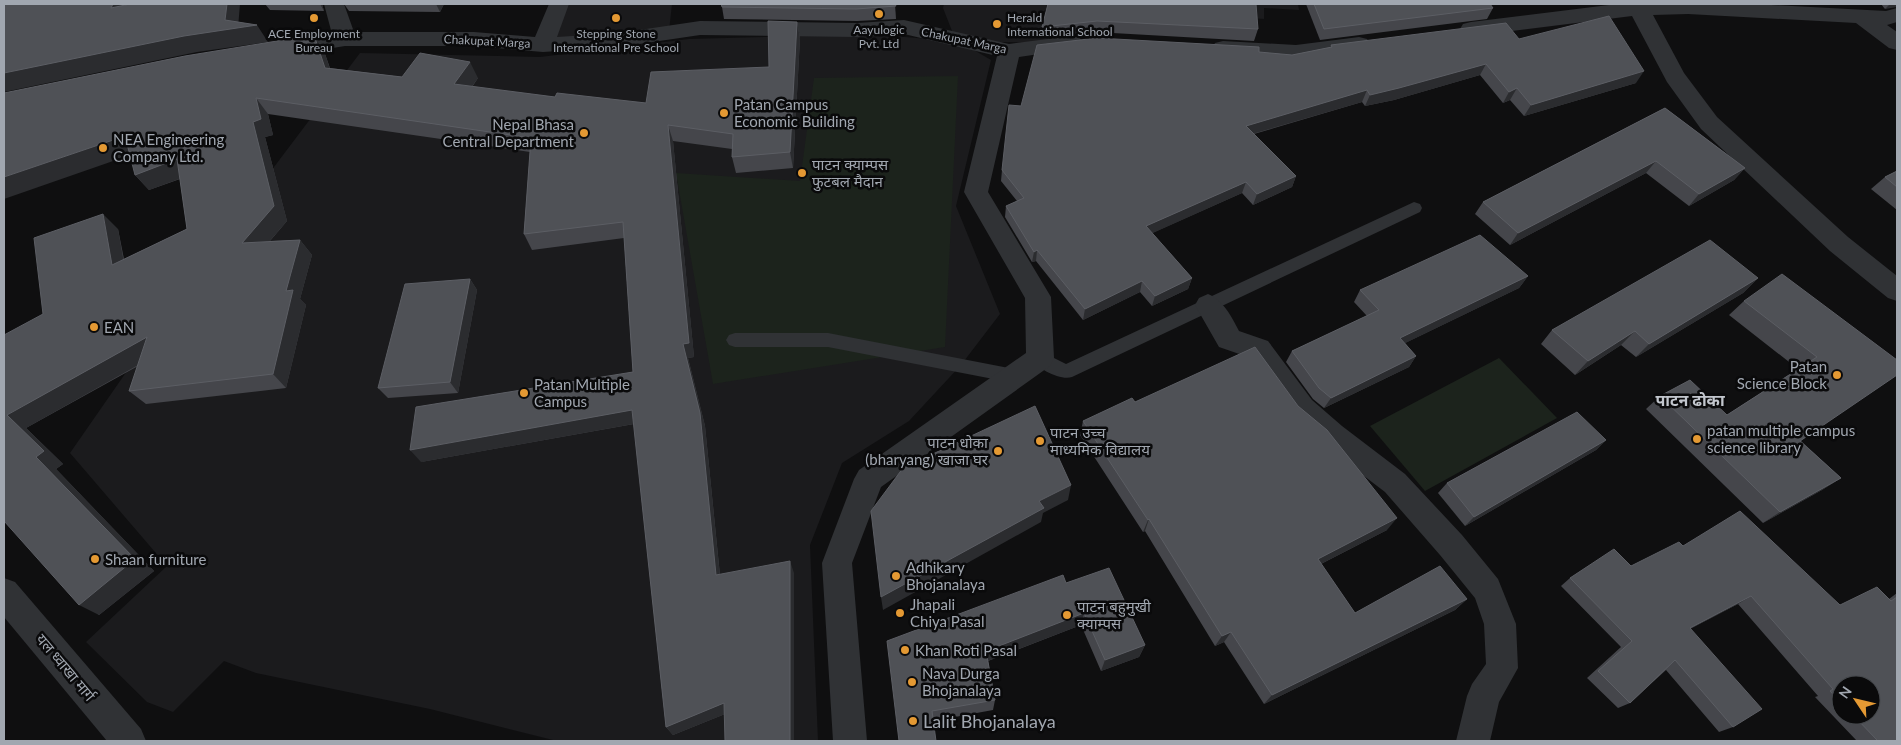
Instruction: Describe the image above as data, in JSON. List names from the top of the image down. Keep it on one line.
{"streets":{"street":["Chakupat Marga","यल ध्वाखा मार्ग"]},"districts":["पाटन ढोका"],"places":["Aayulogic Pvt. Ltd","ACE Employment Bureau","Stepping Stone International Pre School","Herald International School","Patan Campus Economic Building","Nepal Bhasa Central Department","NEA Engineering Company Ltd.","पाटन क्याम्पस फुटबल मैदान","EAN","Patan Science Block","Patan Multiple Campus","patan multiple campus science library","पाटन उच्च माध्यमिक विद्यालय","पाटन धोका (bharyang) खाजा घर","Shaan furniture","Adhikary Bhojanalaya","Jhapali Chiya Pasal","पाटन बहुमुखी क्याम्पस","Khan Roti Pasal","Nava Durga Bhojanalaya","Lalit Bhojanalaya"],"north":"top left"}
